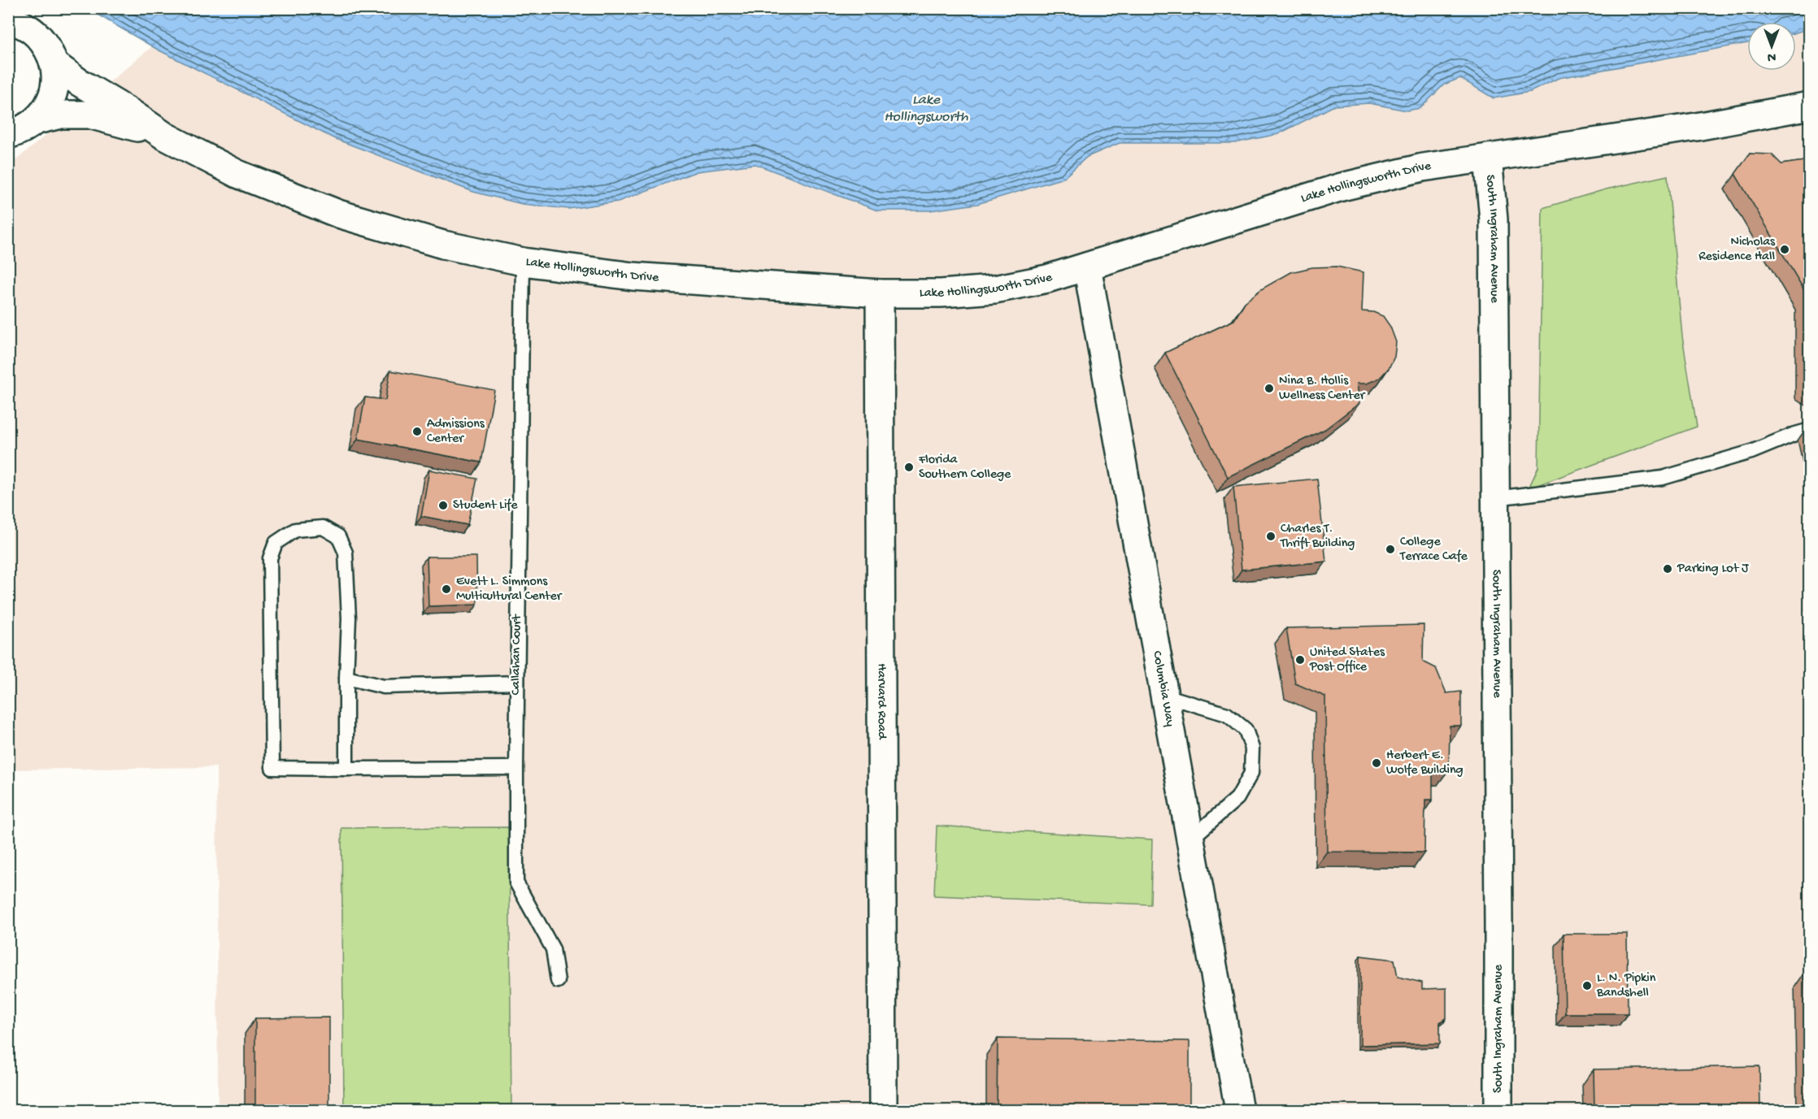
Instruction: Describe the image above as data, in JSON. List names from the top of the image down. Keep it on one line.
{"streets":{"street":["Lake Hollingsworth Drive","South Ingraham Avenue","Columbia Way","Harvard Road"],"lane":["Callahan Court"]},"crossings":[["Lake Hollingsworth Drive","South Ingraham Avenue"],["Lake Hollingsworth Drive","Callahan Court"],["Lake Hollingsworth Drive","Columbia Way"],["Lake Hollingsworth Drive","Harvard Road"]],"water":["Lake Hollingsworth"],"places":["Nicholas Residence Hall","Nina B. Hollis Wellness Center","Admissions Center","Florida Southern College","Student Life","Charles T. Thrift Building","College Terrace Cafe","Parking Lot J","Evett L. Simmons Multicultural Center","United States Post Office","Herbert E. Wolfe Building","L. N. Pipkin Bandshell"],"north":"bottom"}
